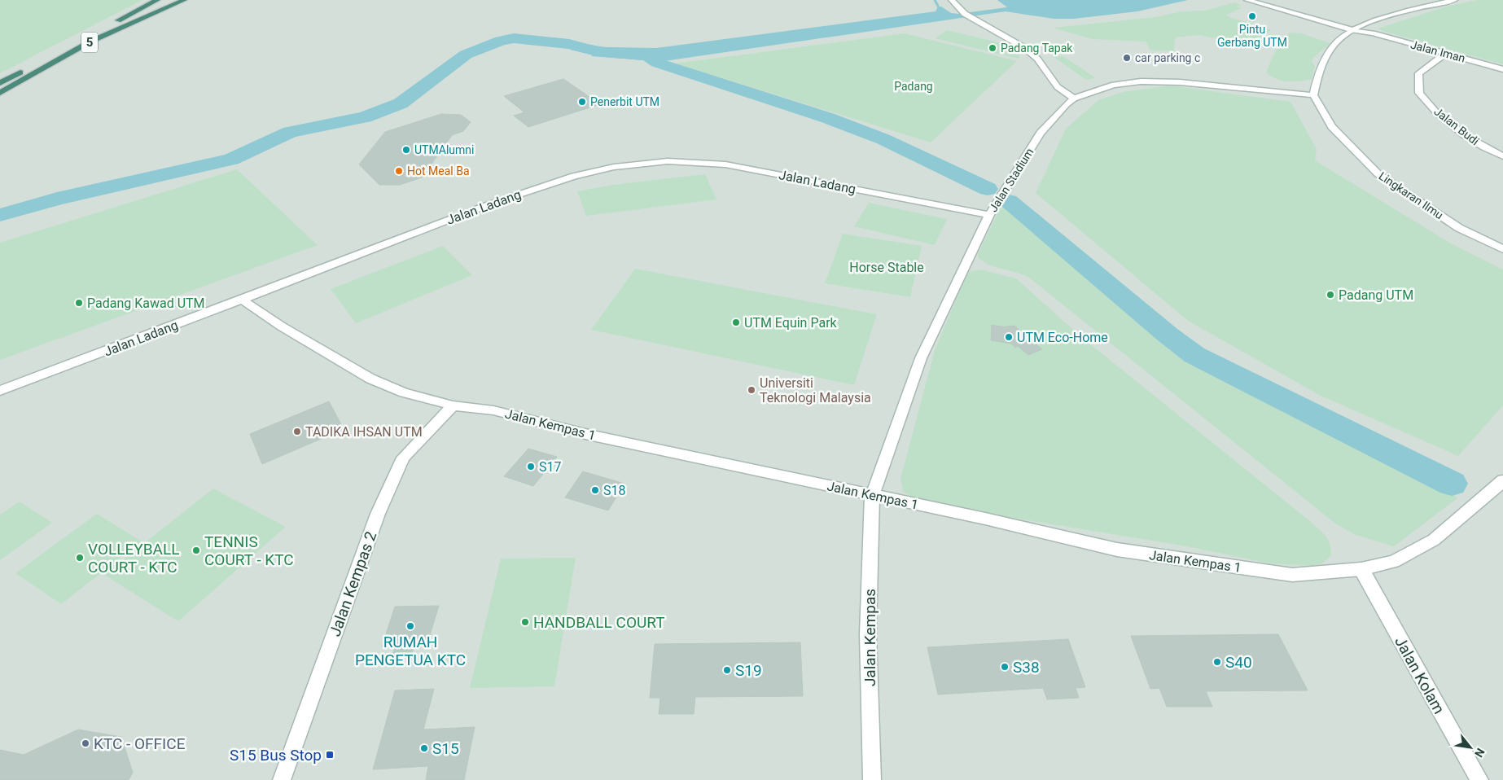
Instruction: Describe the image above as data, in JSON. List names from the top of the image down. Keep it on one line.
{"streets":{"highway":["5"],"street":["Jalan Iman","Jalan Budi","Jalan Stadium","Jalan Ladang","Lingkaran Ilmu","Jalan Kempas 1","Jalan Kempas 2","Jalan Kempas","Jalan Kolam"]},"crossings":[["Jalan Iman","Jalan Budi"],["Jalan Stadium","Jalan Ladang"],["Jalan Stadium","Lingkaran Ilmu"],["Jalan Stadium","Jalan Kempas 1"],["Jalan Stadium","Jalan Kempas"],["Jalan Ladang","Jalan Kempas 1"],["Jalan Kempas 1","Jalan Kempas 2"],["Jalan Kempas 1","Jalan Kempas"],["Jalan Kempas 1","Jalan Kolam"]],"parks":["Padang","Horse Stable"],"places":{"other":["Pintu Gerbang UTM","Padang Tapak","car parking c","Penerbit UTM","UTMAlumni","Hot Meal Ba","Padang UTM","Padang Kawad UTM","UTM Equin Park","UTM Eco-Home","Universiti Teknologi Malaysia","TADIKA IHSAN UTM","S17","S18","TENNIS COURT - KTC","VOLLEYBALL COURT - KTC","HANDBALL COURT","RUMAH PENGETUA KTC","S40","S38","S19","KTC - OFFICE","S15"],"transit":["S15 Bus Stop"]},"north":"bottom right"}
